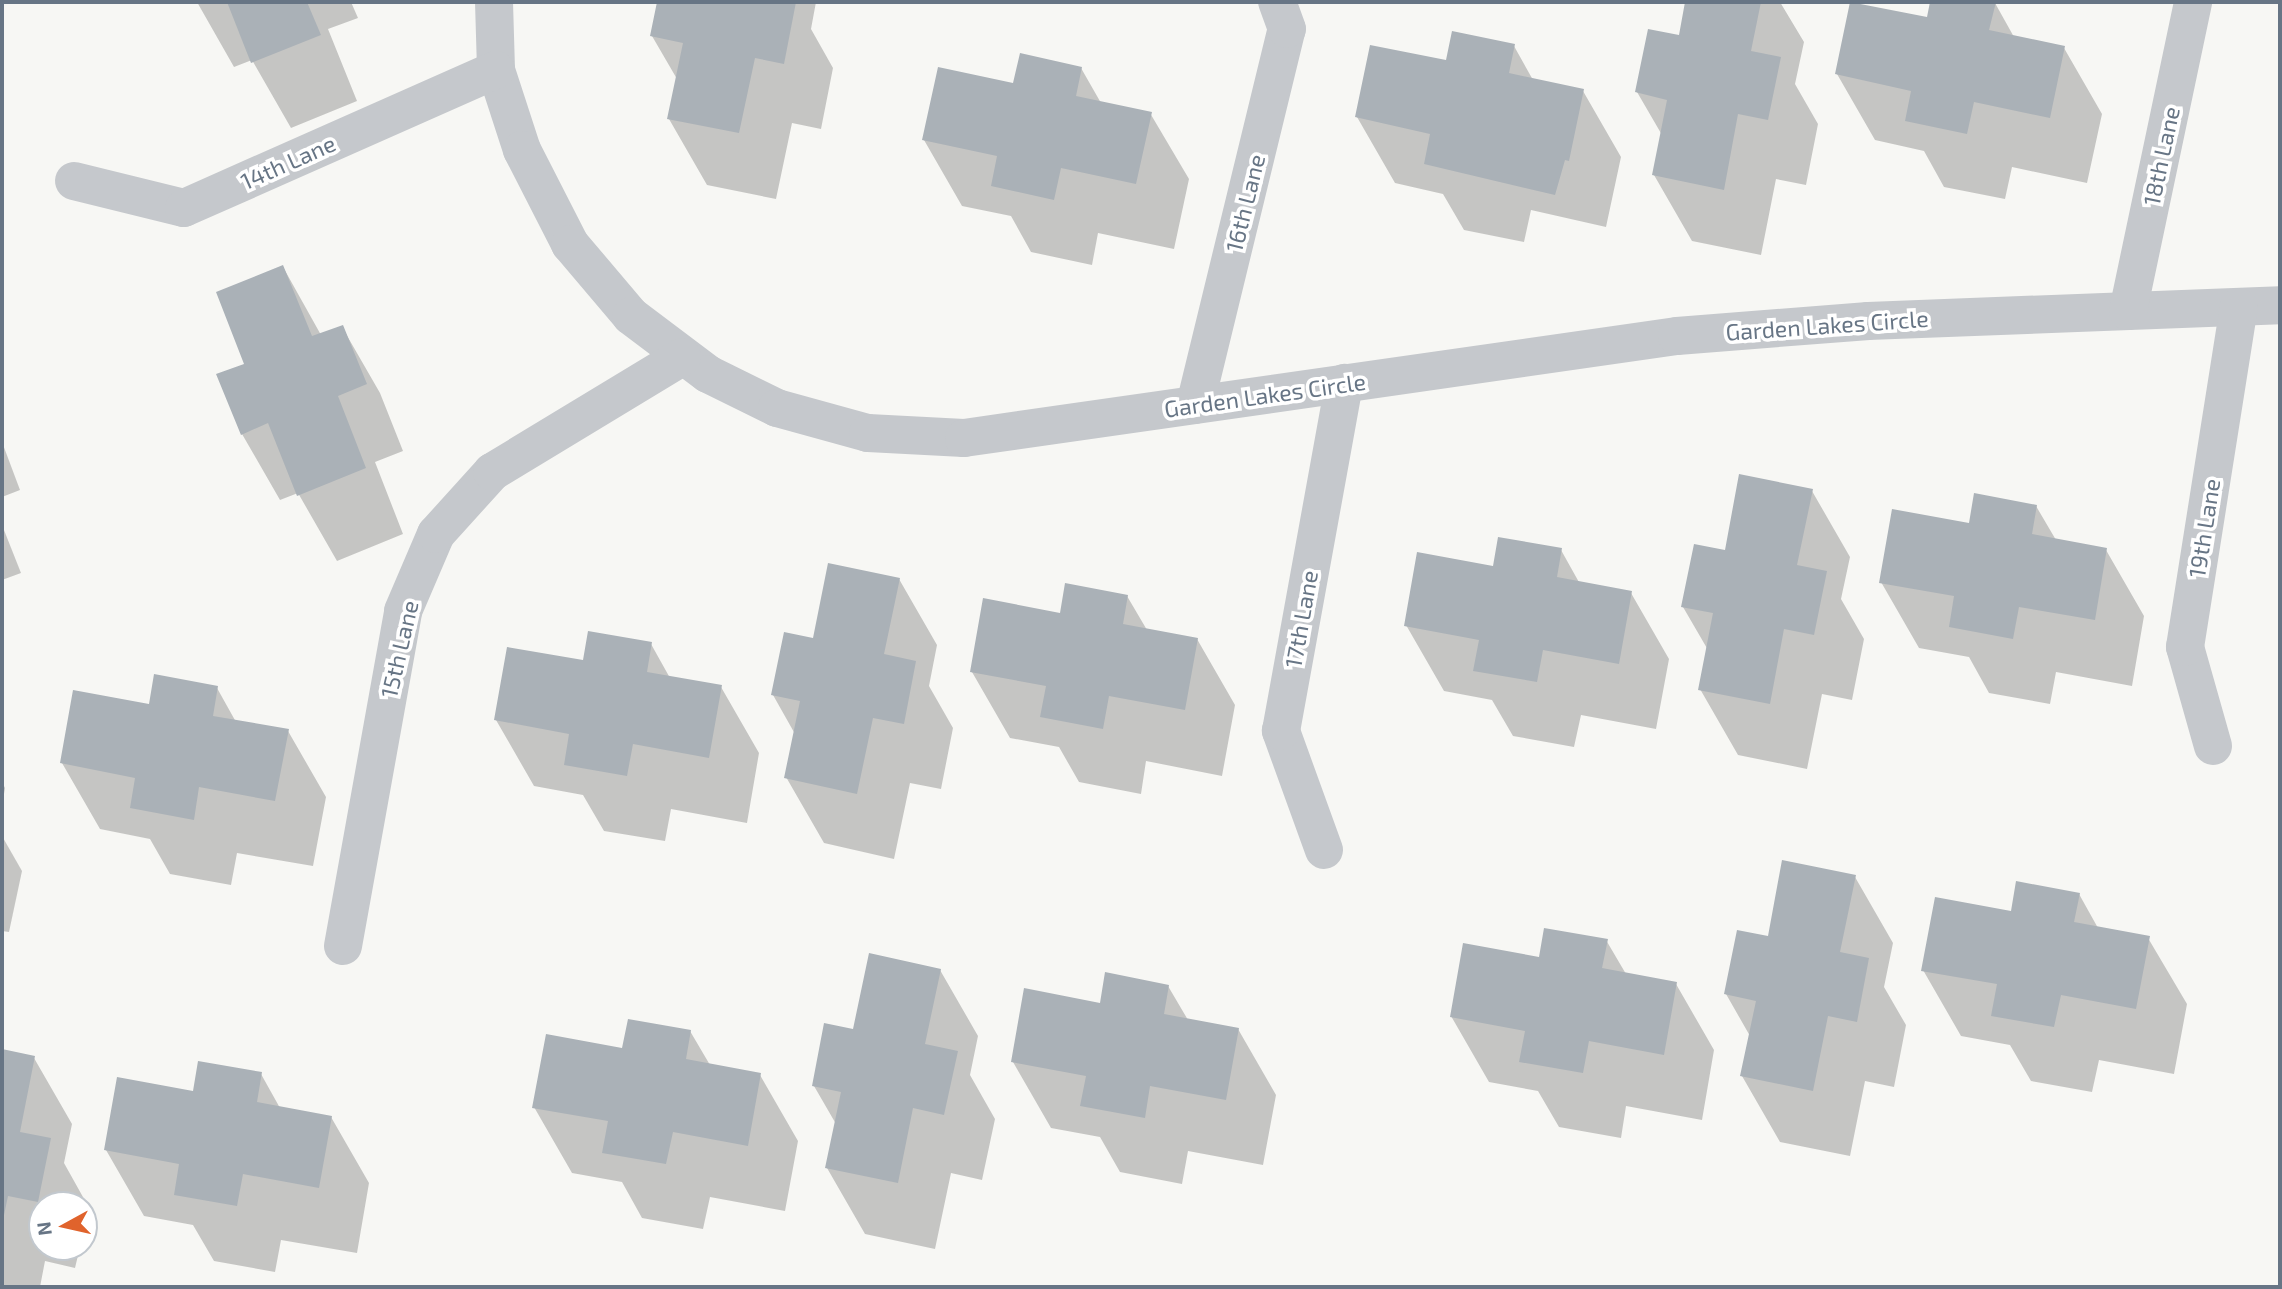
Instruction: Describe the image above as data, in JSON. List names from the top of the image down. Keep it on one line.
{"streets":{"street":["18th Lane","14th Lane","16th Lane","Garden Lakes Circle","19th Lane","17th Lane","15th Lane"]},"crossings":[["18th Lane","Garden Lakes Circle"],["14th Lane","Garden Lakes Circle"],["16th Lane","Garden Lakes Circle"],["Garden Lakes Circle","19th Lane"],["Garden Lakes Circle","17th Lane"],["Garden Lakes Circle","15th Lane"]],"north":"left"}
